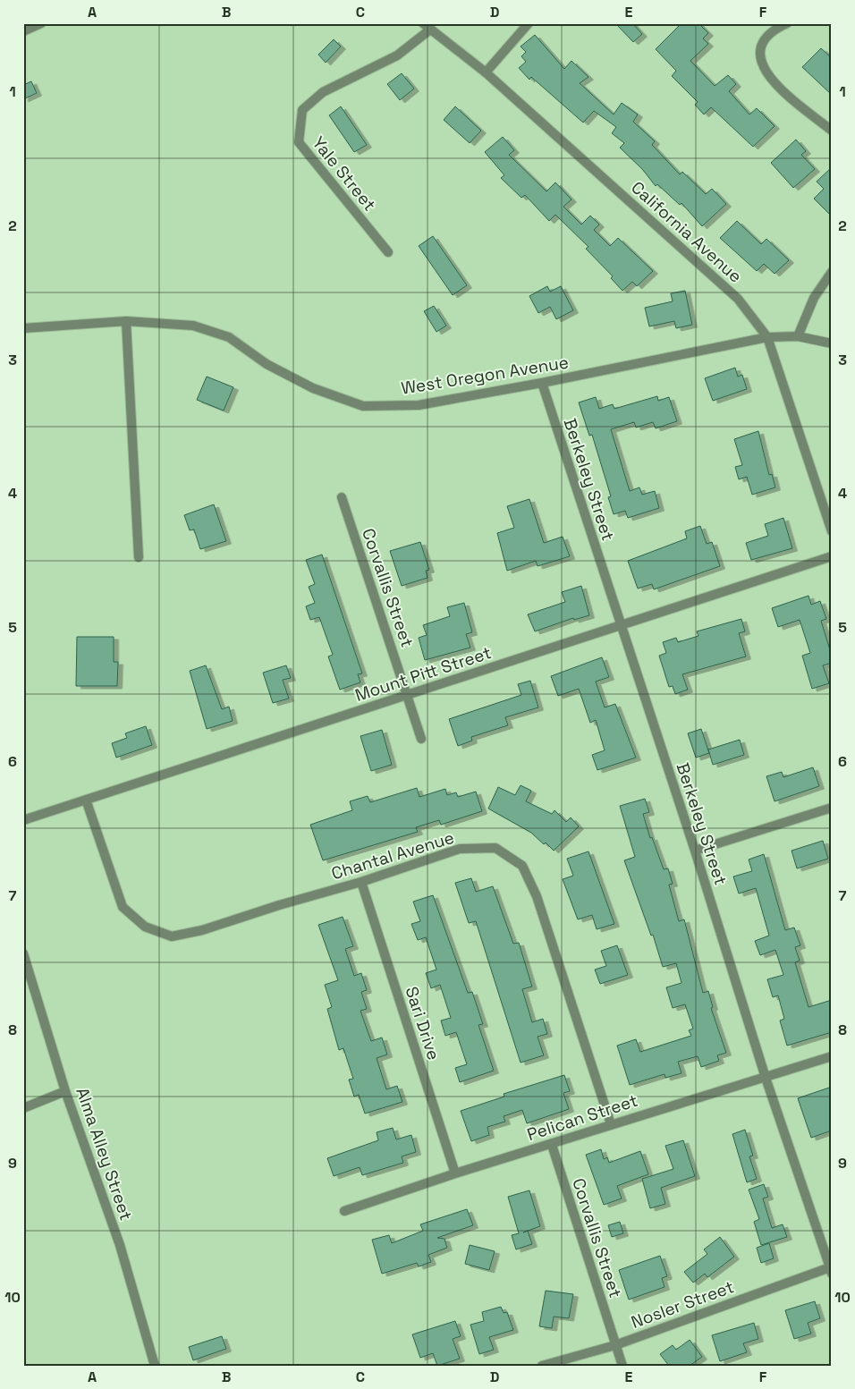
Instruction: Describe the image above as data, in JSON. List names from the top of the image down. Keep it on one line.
{"streets":{"street":["Yale Street","California Avenue","West Oregon Avenue","Berkeley Street","Corvallis Street","Mount Pitt Street","Chantal Avenue","Sari Drive","Pelican Street","Alma Alley Street","Nosler Street"]},"crossings":[["Yale Street","California Avenue"],["California Avenue","West Oregon Avenue"],["West Oregon Avenue","Berkeley Street"],["Berkeley Street","Mount Pitt Street"],["Berkeley Street","Pelican Street"],["Berkeley Street","Nosler Street"],["Corvallis Street","Mount Pitt Street"],["Corvallis Street","Pelican Street"],["Corvallis Street","Nosler Street"],["Mount Pitt Street","Chantal Avenue"],["Chantal Avenue","Sari Drive"],["Chantal Avenue","Pelican Street"],["Sari Drive","Pelican Street"]],"grid":{"columns":["A","B","C","D","E","F"],"rows":["1","2","3","4","5","6","7","8","9","10"]}}
